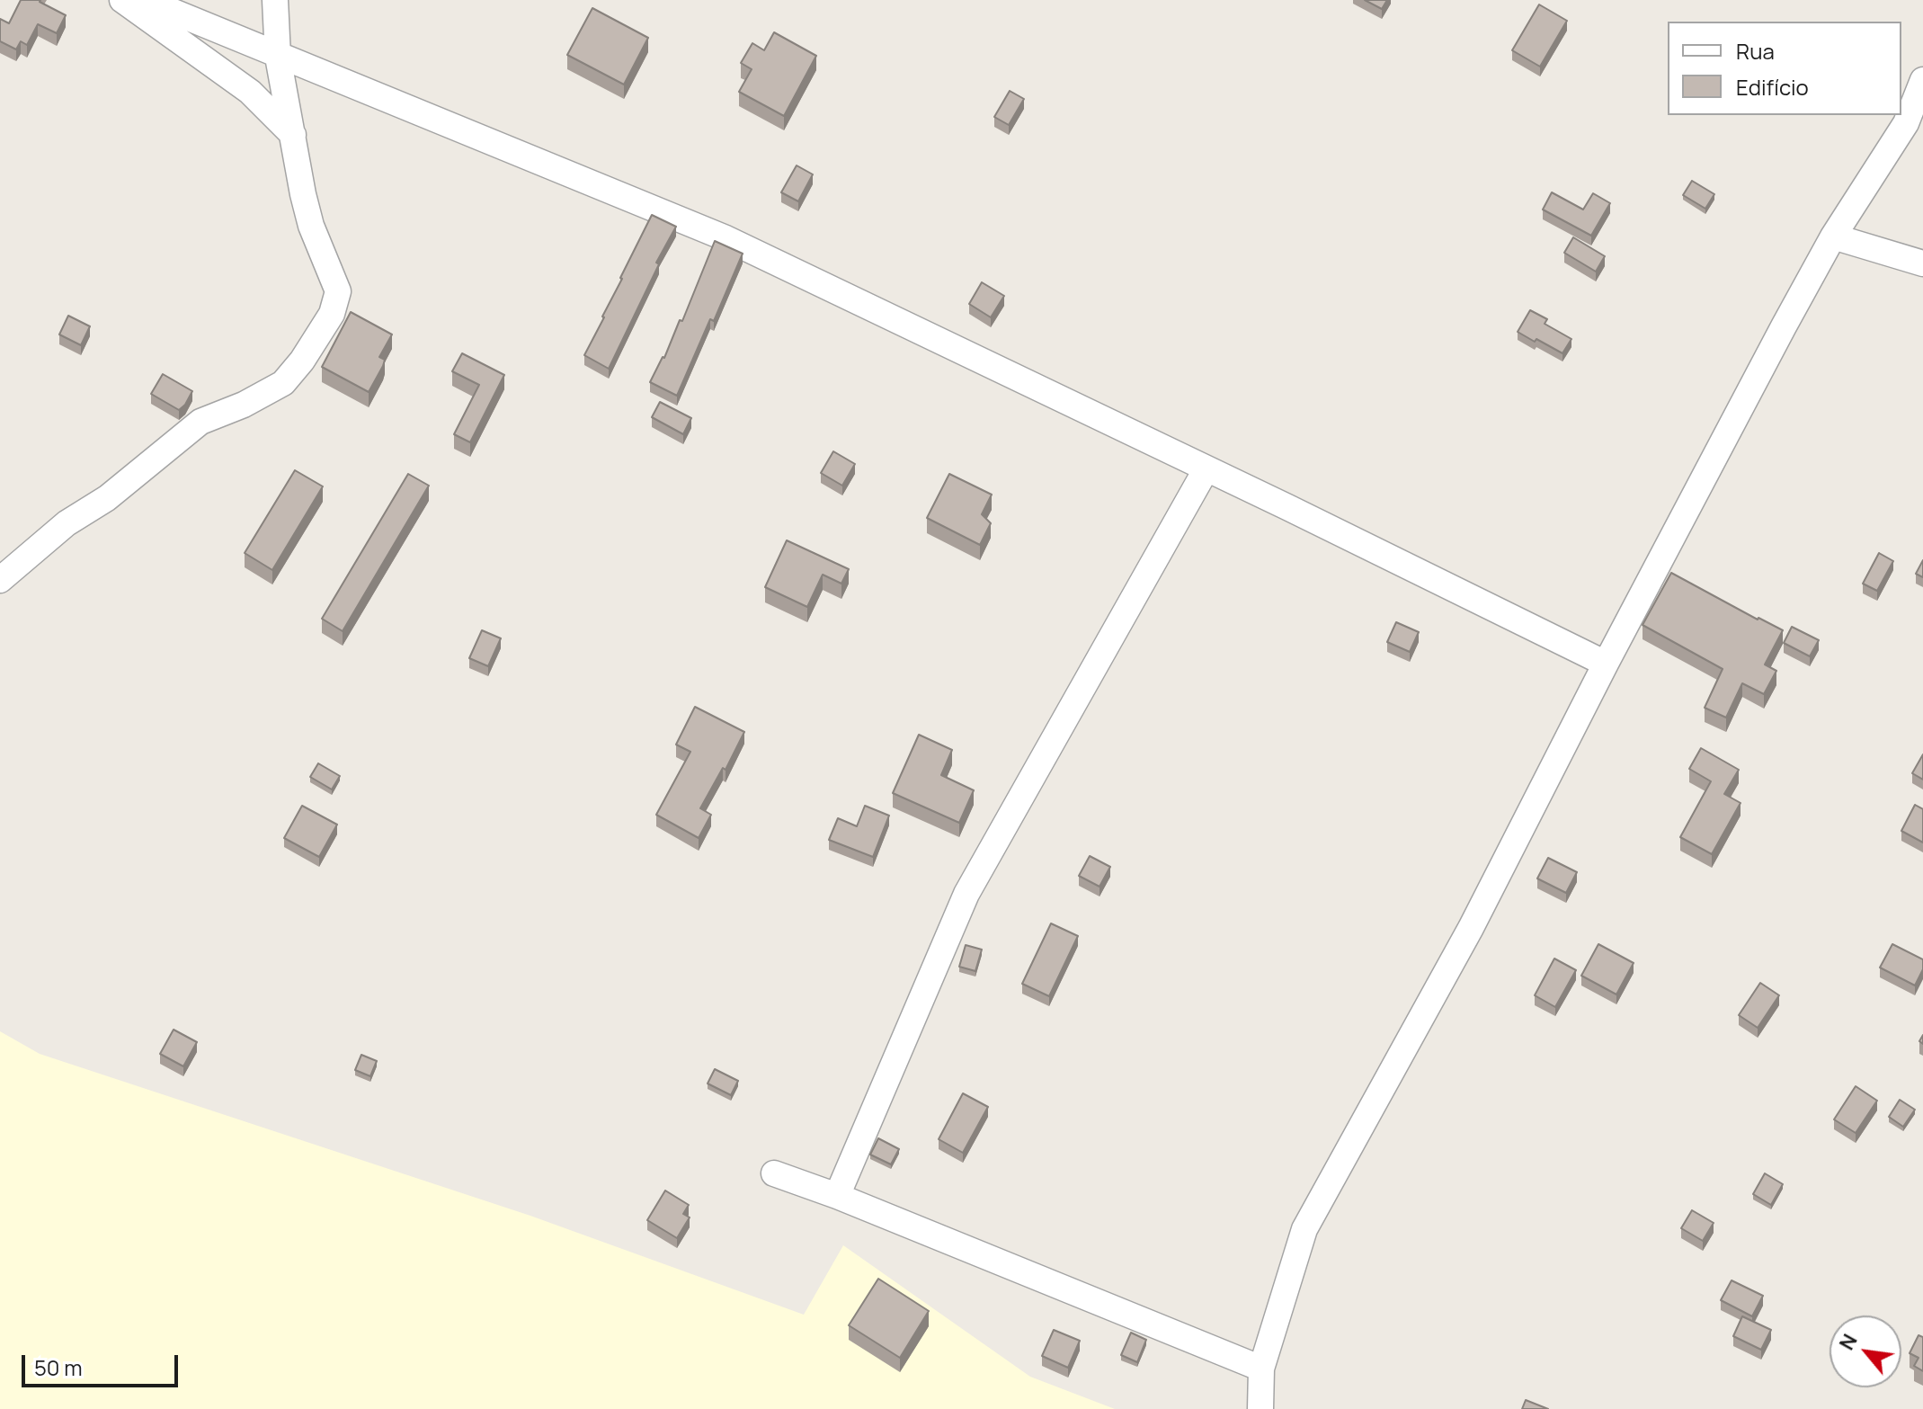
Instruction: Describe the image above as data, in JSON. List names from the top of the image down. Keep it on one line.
{"legend":["Rua","Edifício"],"scale_bar":"50 m","north":"top left"}
